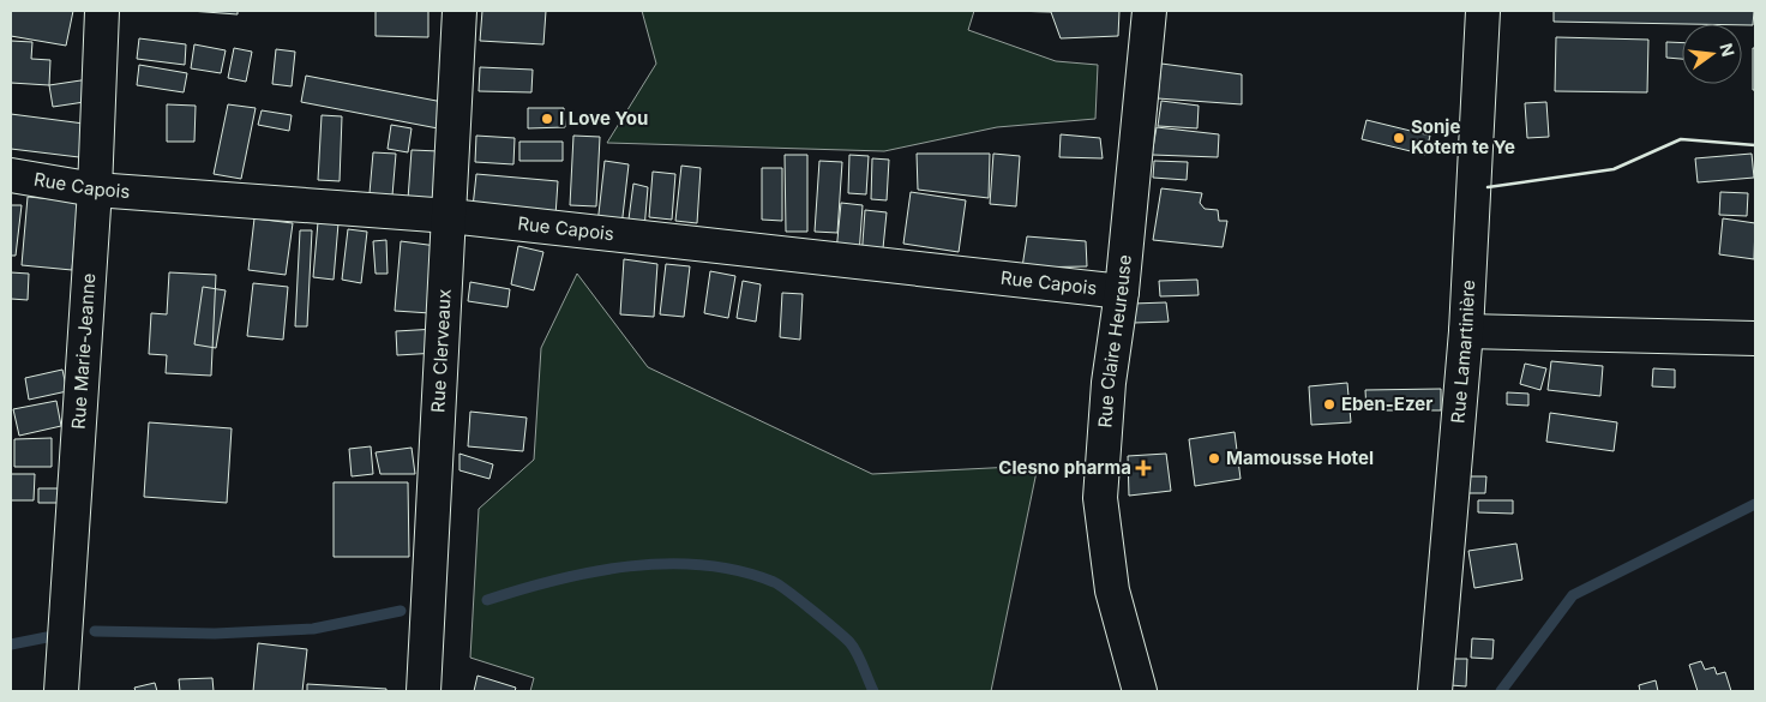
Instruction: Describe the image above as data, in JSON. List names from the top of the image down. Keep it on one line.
{"streets":{"street":["Rue Capois","Rue Claire Heureuse","Rue Marie-Jeanne","Rue Clerveaux","Rue Lamartinière"]},"crossings":[["Rue Capois","Rue Claire Heureuse"],["Rue Capois","Rue Marie-Jeanne"],["Rue Capois","Rue Clerveaux"]],"places":{"other":["I Love You","Sonje Kotem te Ye","Eben-Ezer","Mamousse Hotel"],"health":["Clesno pharma"]},"north":"right"}
